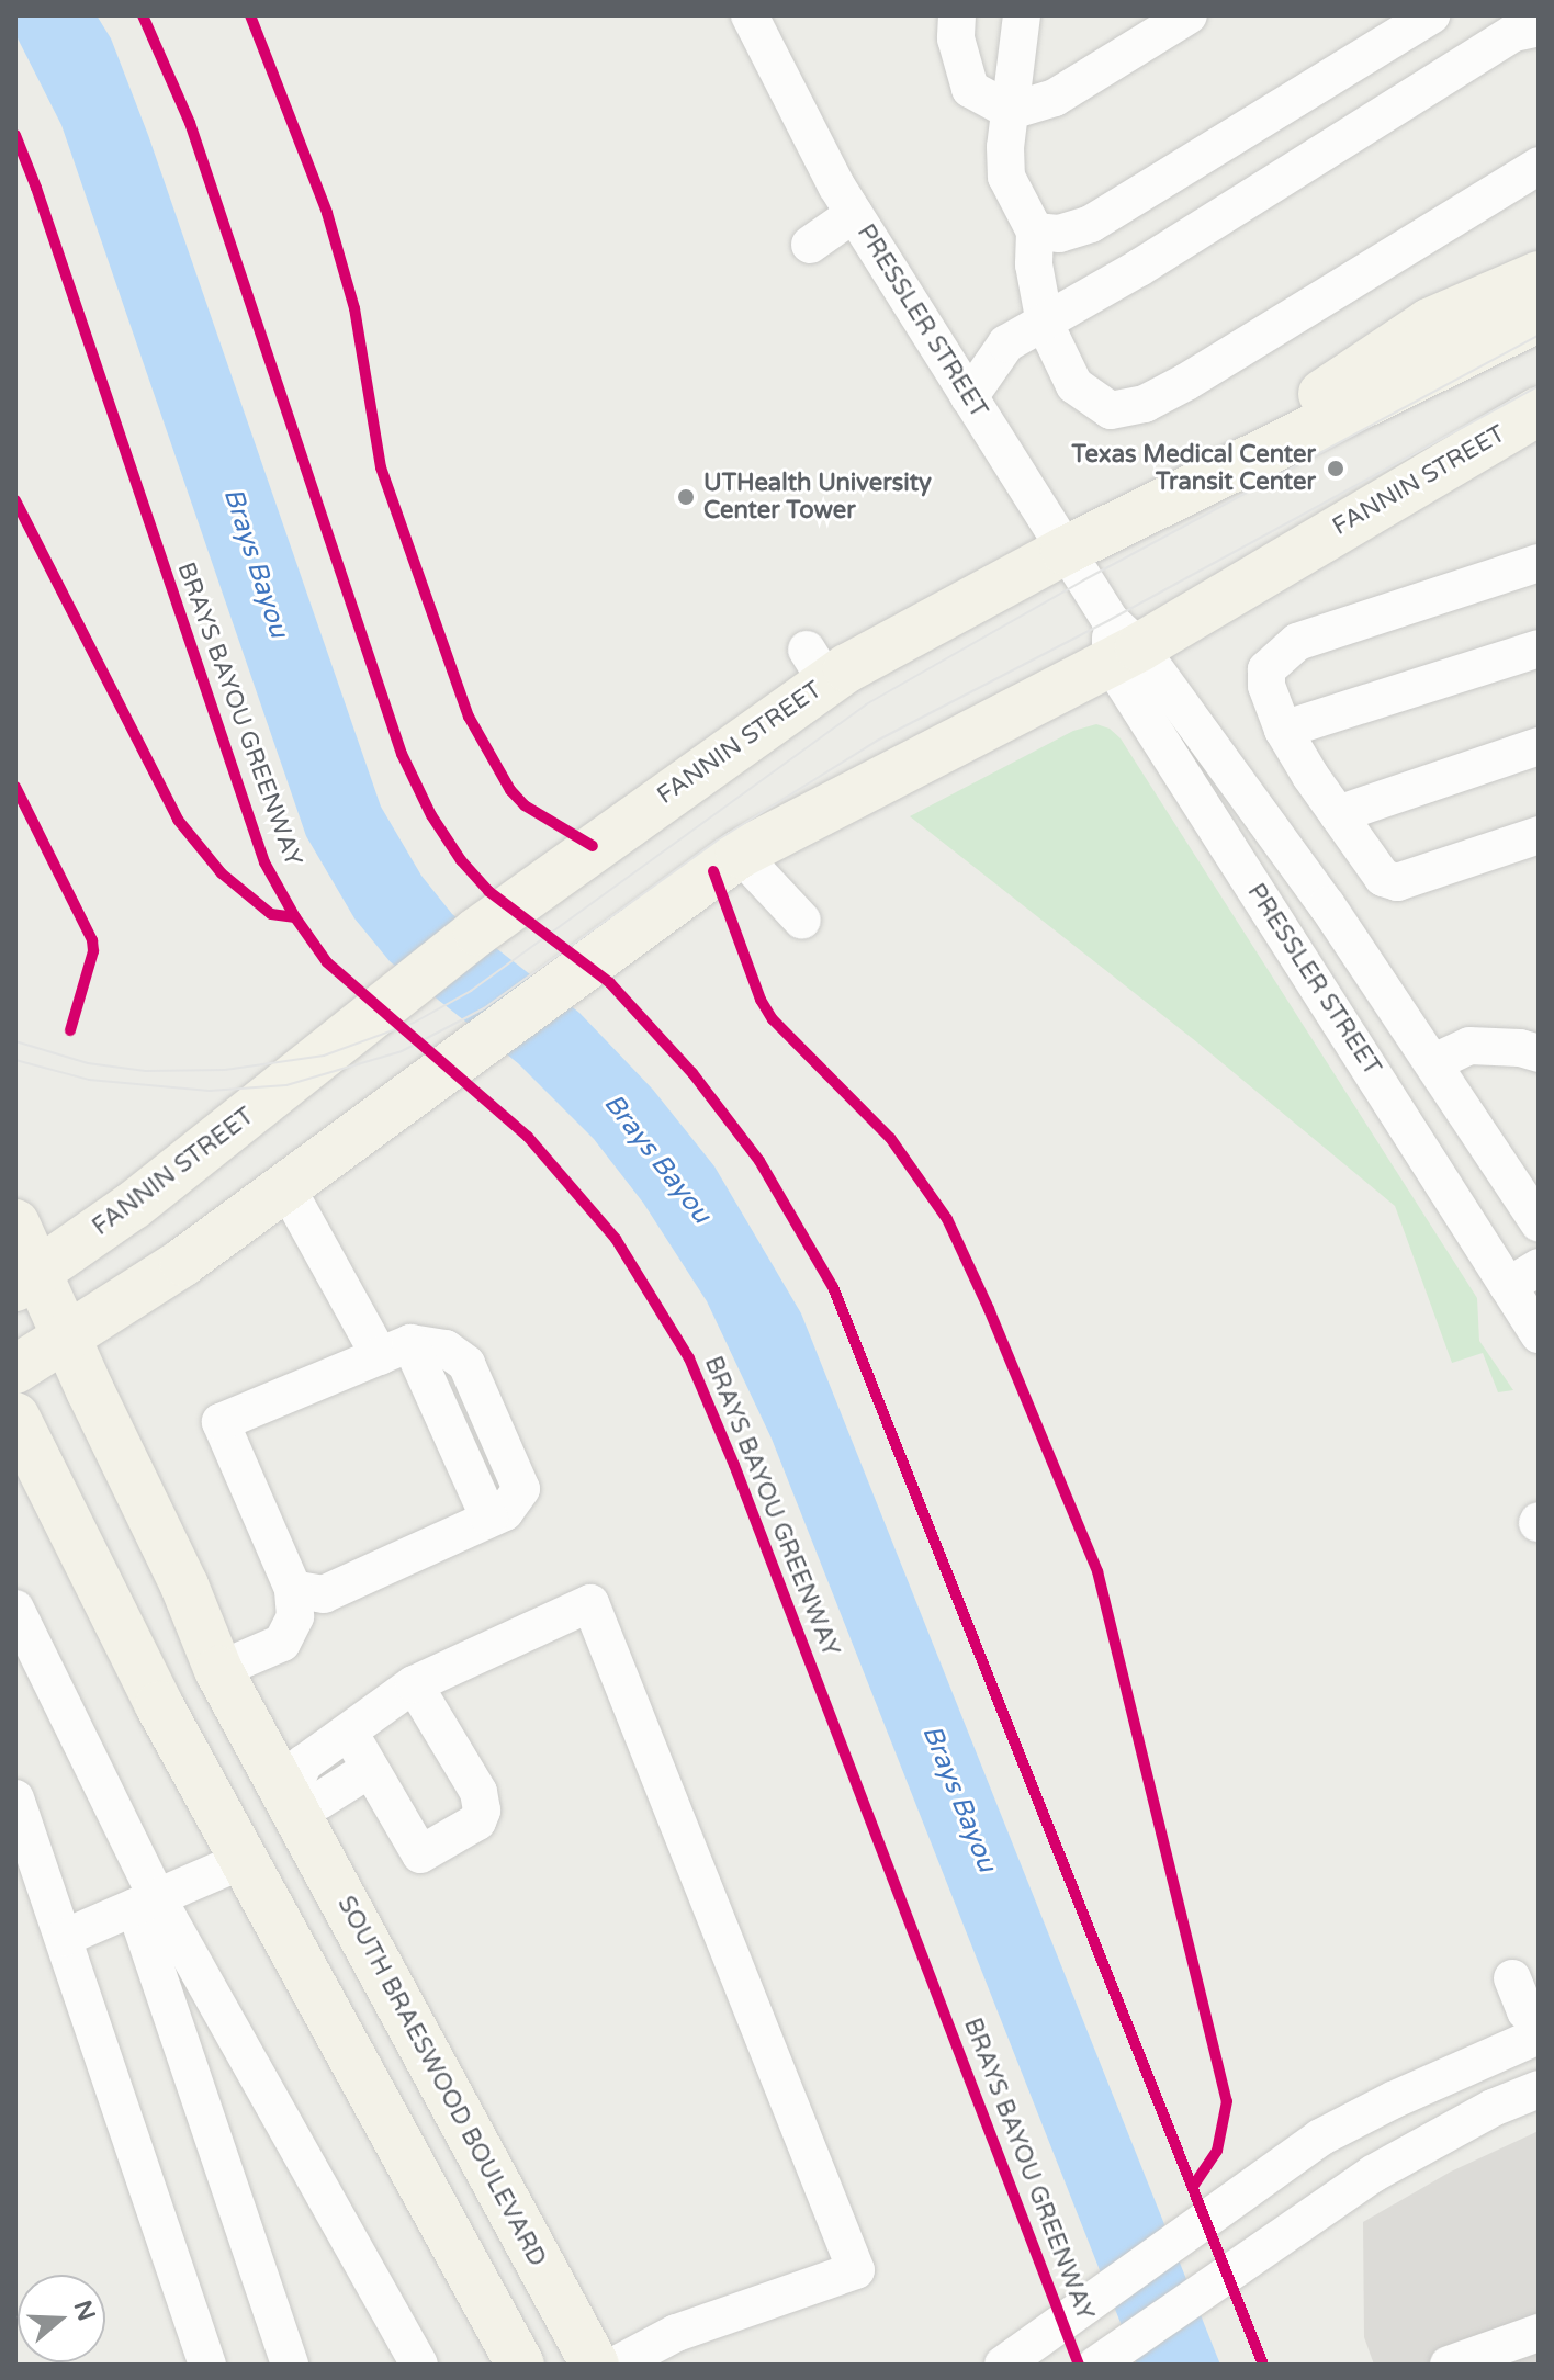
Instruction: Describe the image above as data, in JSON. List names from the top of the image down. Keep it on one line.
{"streets":{"main road":["FANNIN STREET","SOUTH BRAESWOOD BOULEVARD"],"street":["PRESSLER STREET"],"cycle path":["BRAYS BAYOU GREENWAY"]},"crossings":[["PRESSLER STREET","FANNIN STREET"],["FANNIN STREET","SOUTH BRAESWOOD BOULEVARD"]],"water":["Brays Bayou"],"places":["Texas Medical Center Transit Center","UTHealth University Center Tower"],"north":"right"}
